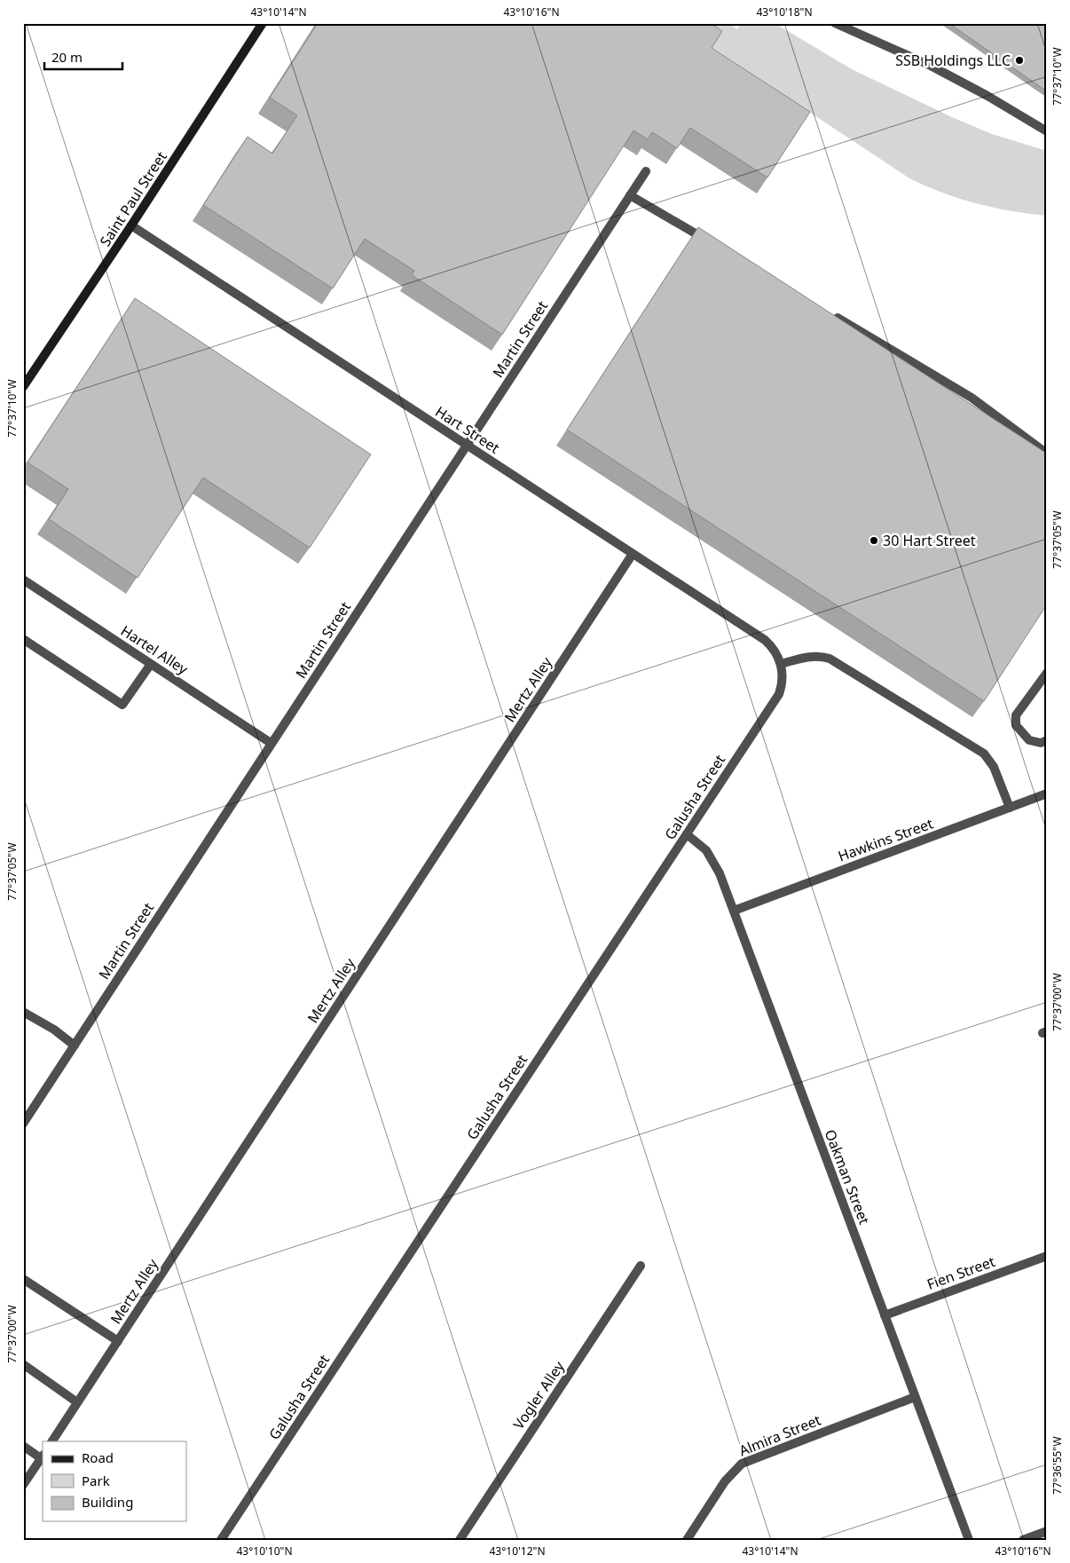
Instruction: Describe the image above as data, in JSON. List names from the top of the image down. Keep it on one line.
{"streets":{"main road":["Saint Paul Street"],"street":["Martin Street","Hart Street","Hartel Alley","Mertz Alley","Galusha Street","Hawkins Street","Oakman Street","Fien Street","Vogler Alley","Almira Street"]},"crossings":[["Saint Paul Street","Hart Street"],["Martin Street","Hart Street"],["Martin Street","Hartel Alley"],["Hart Street","Mertz Alley"],["Hart Street","Galusha Street"],["Galusha Street","Oakman Street"],["Hawkins Street","Oakman Street"],["Oakman Street","Fien Street"],["Oakman Street","Almira Street"]],"places":["SSB Holdings LLC","30 Hart Street"],"legend":["Road","Park","Building"],"scale_bar":"20 m","coordinates":["43°10'14\"N","43°10'16\"N","43°10'18\"N","77°37'10\"W","77°37'05\"W","77°37'00\"W","77°36'55\"W","43°10'10\"N","43°10'12\"N"]}
